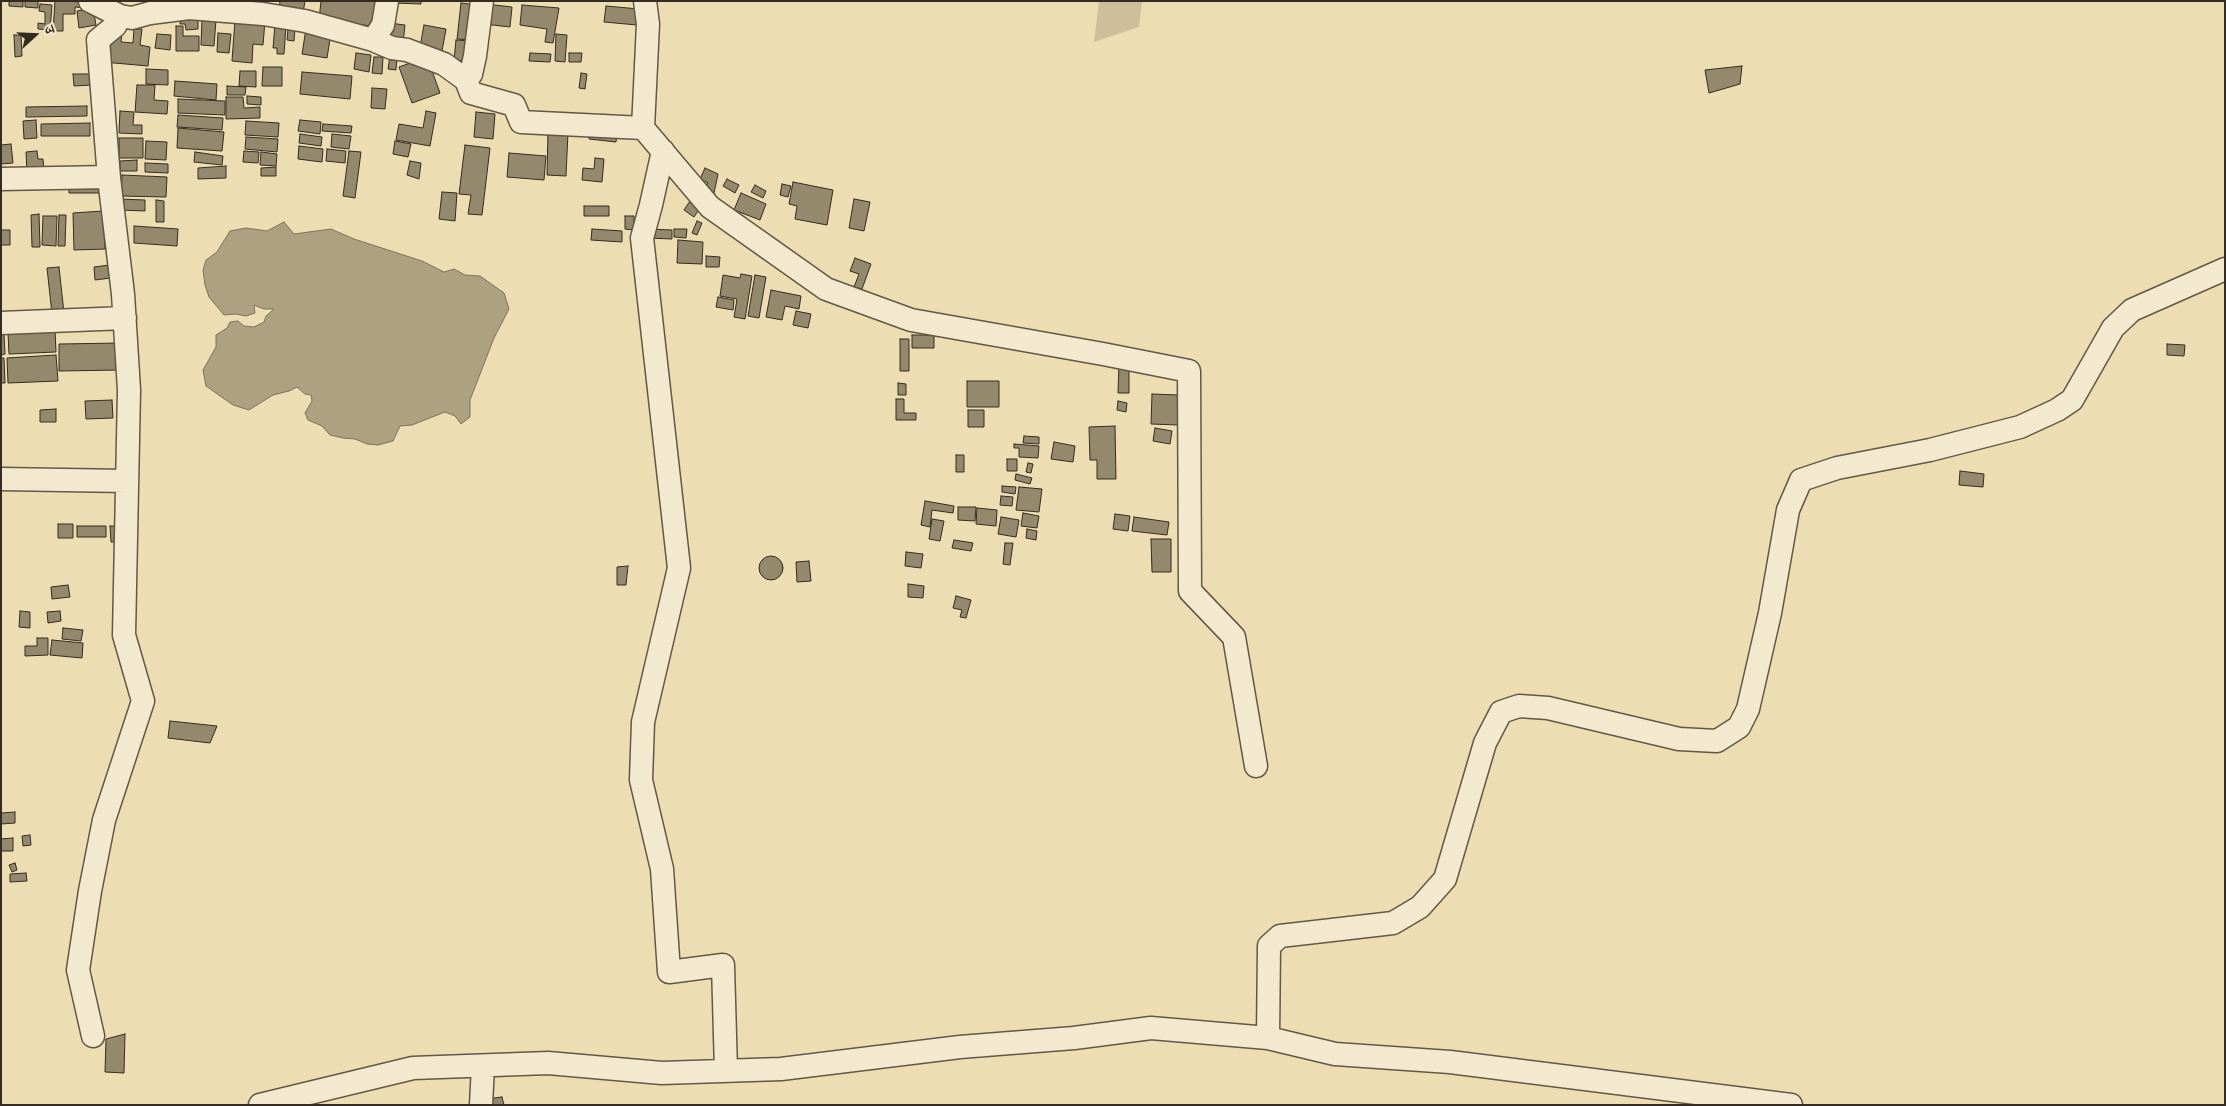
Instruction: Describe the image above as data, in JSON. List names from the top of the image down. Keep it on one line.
{"north":"right"}
